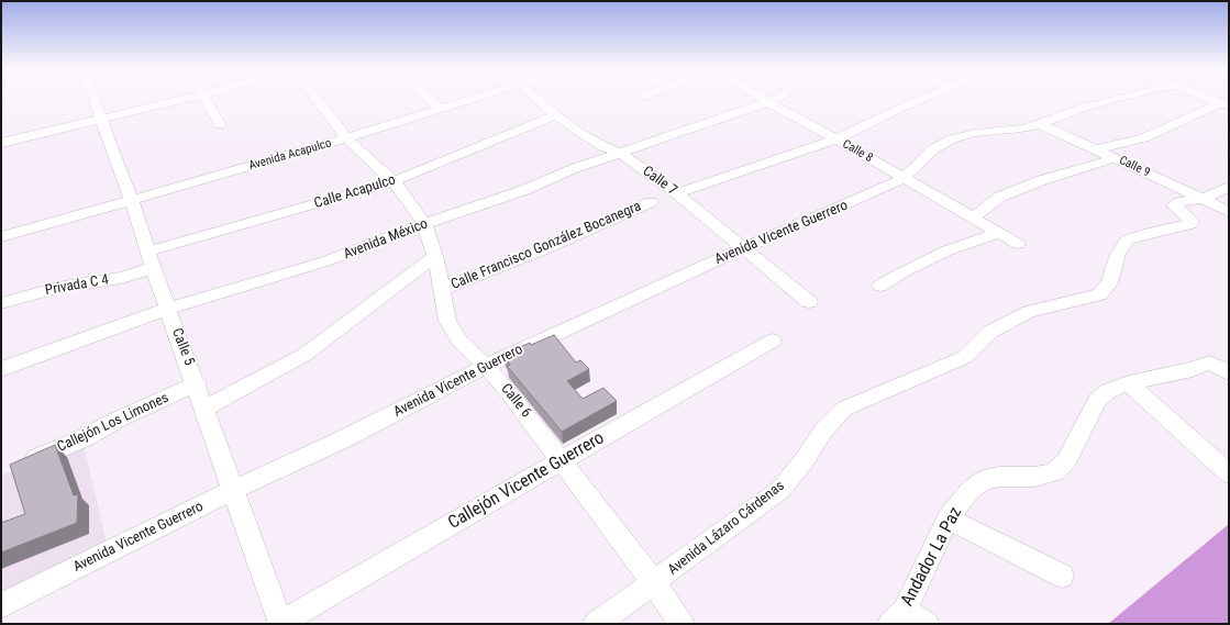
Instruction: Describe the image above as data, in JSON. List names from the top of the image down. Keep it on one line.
{"streets":{"street":["Calle 8","Avenida Acapulco","Calle 9","Calle 7","Calle Acapulco","Avenida Vicente Guerrero","Avenida México","Calle Francisco González Bocanegra","Privada C 4","Calle 5","Calle 6","Callejón Los Limones","Callejón Vicente Guerrero","Avenida Lázaro Cárdenas","Andador La Paz"]},"crossings":[["Calle 8","Avenida Vicente Guerrero"],["Calle 8","Avenida México"],["Avenida Acapulco","Calle 5"],["Avenida Acapulco","Calle 6"],["Calle 9","Avenida Vicente Guerrero"],["Calle 9","Avenida Lázaro Cárdenas"],["Calle 7","Calle Acapulco"],["Calle 7","Avenida Vicente Guerrero"],["Calle 7","Avenida México"],["Calle Acapulco","Privada C 4"],["Calle Acapulco","Calle 5"],["Calle Acapulco","Calle 6"],["Avenida Vicente Guerrero","Calle 5"],["Avenida Vicente Guerrero","Calle 6"],["Avenida México","Calle 5"],["Avenida México","Calle 6"],["Calle Francisco González Bocanegra","Calle 6"],["Privada C 4","Calle 5"],["Calle 5","Callejón Los Limones"],["Calle 5","Callejón Vicente Guerrero"],["Calle 6","Callejón Vicente Guerrero"],["Calle 6","Avenida Lázaro Cárdenas"]]}
